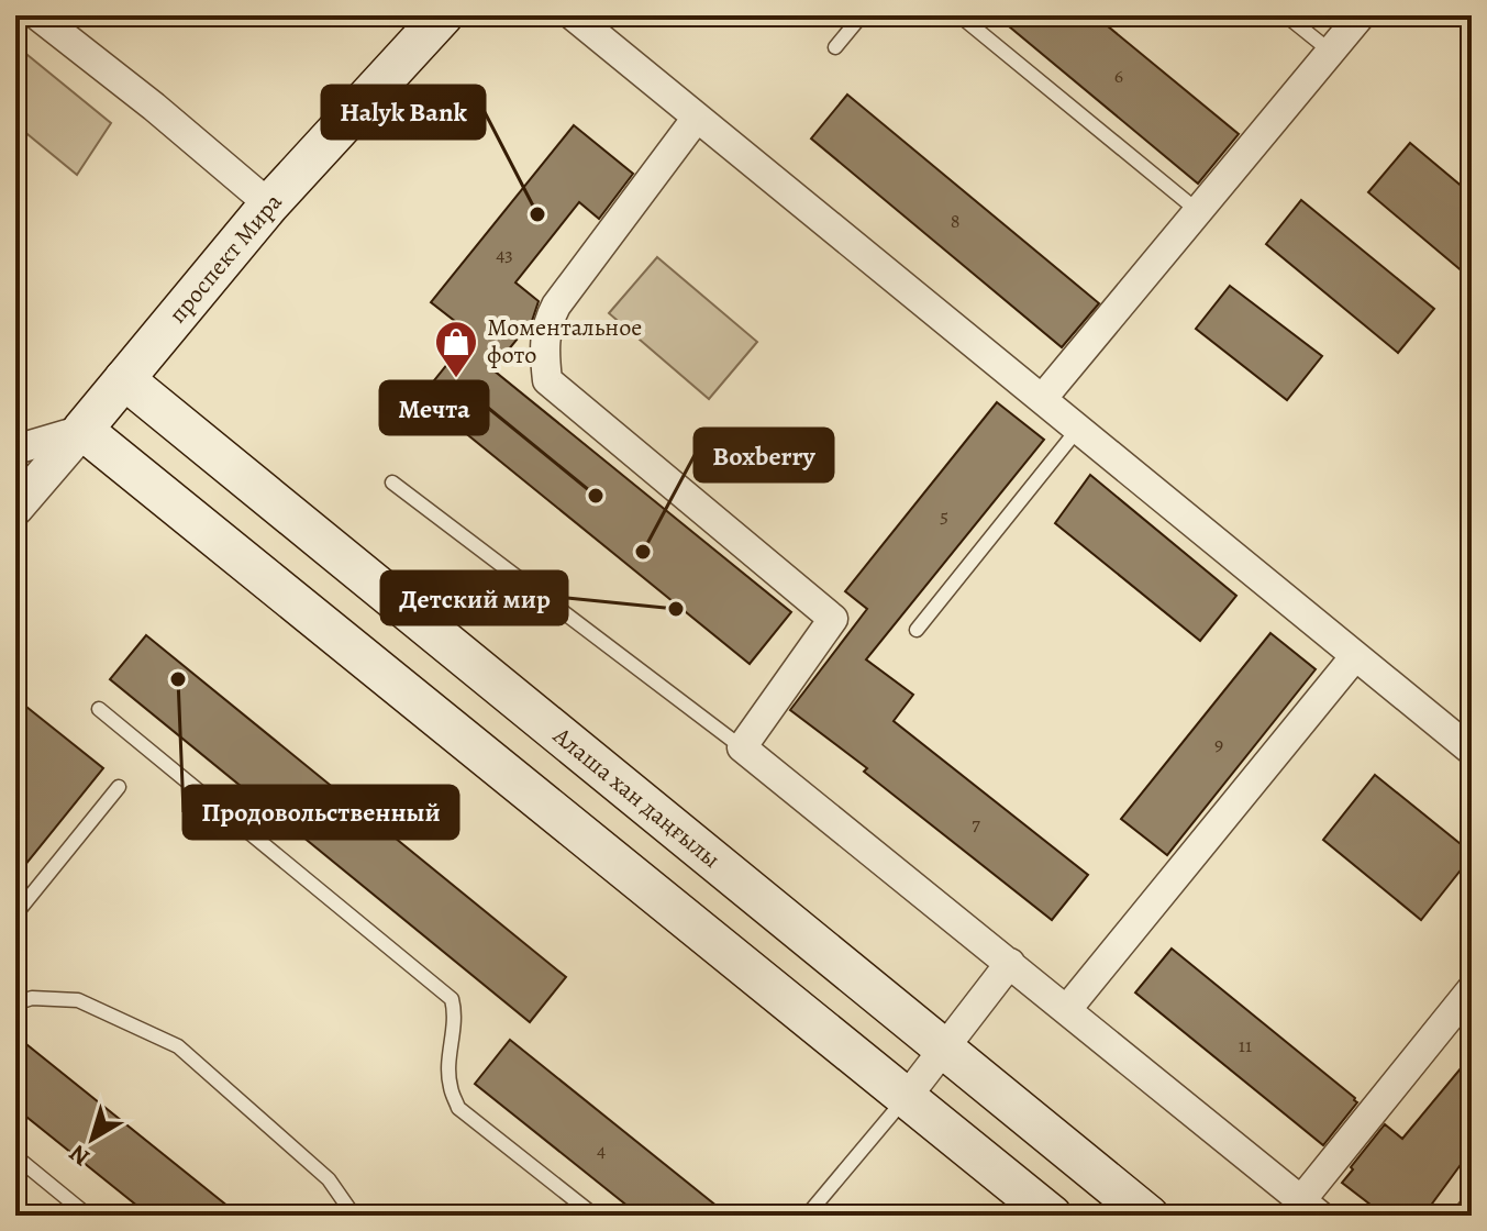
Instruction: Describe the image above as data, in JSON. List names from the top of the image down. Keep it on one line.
{"streets":{"main road":["проспект Мира","Алаша хан даңғылы"]},"crossings":[["проспект Мира","Алаша хан даңғылы"]],"places":{"other":["Halyk Bank","Мечта","Boxberry","Детский мир","Продовольственный"],"shop":["Моментальное фото"]},"house_numbers":["6","8","43","5","9","7","11","4"],"north":"bottom left"}
